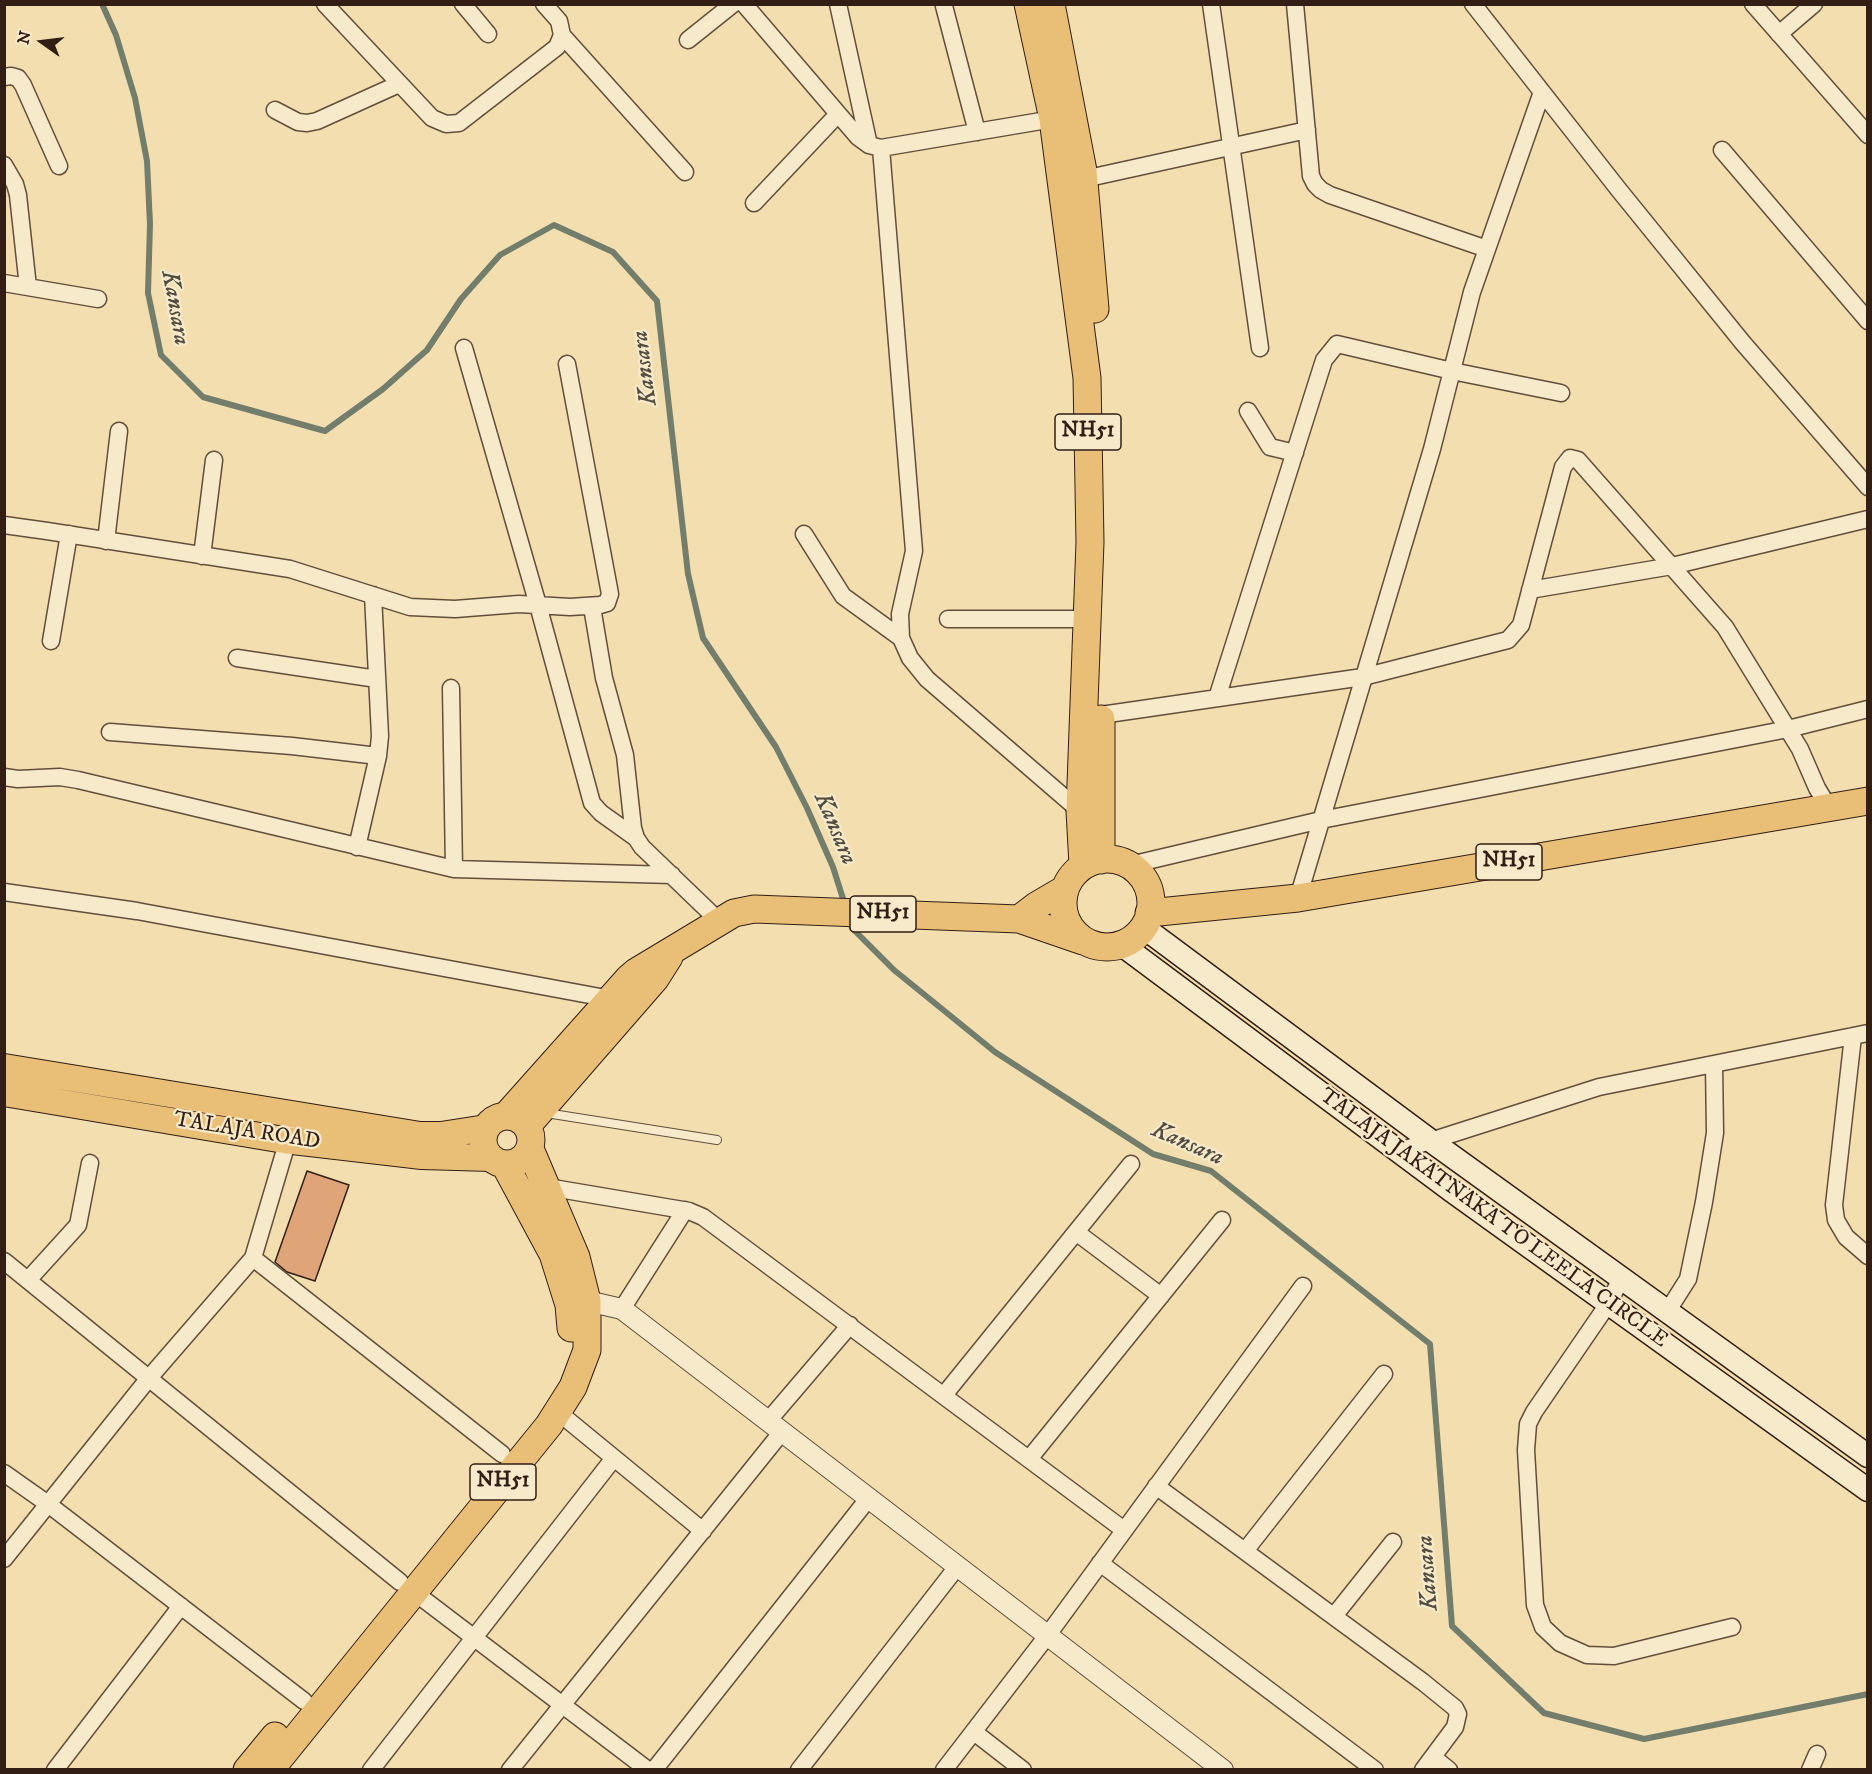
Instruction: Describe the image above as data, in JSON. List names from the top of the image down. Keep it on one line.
{"streets":{"highway":["NH51"],"main road":["TALAJA ROAD","TALAJA JAKATNAKA TO LEELA CIRCLE"]},"crossings":[["NH51","TALAJA ROAD"],["NH51","TALAJA JAKATNAKA TO LEELA CIRCLE"]],"water":["Kansara"],"north":"left"}
